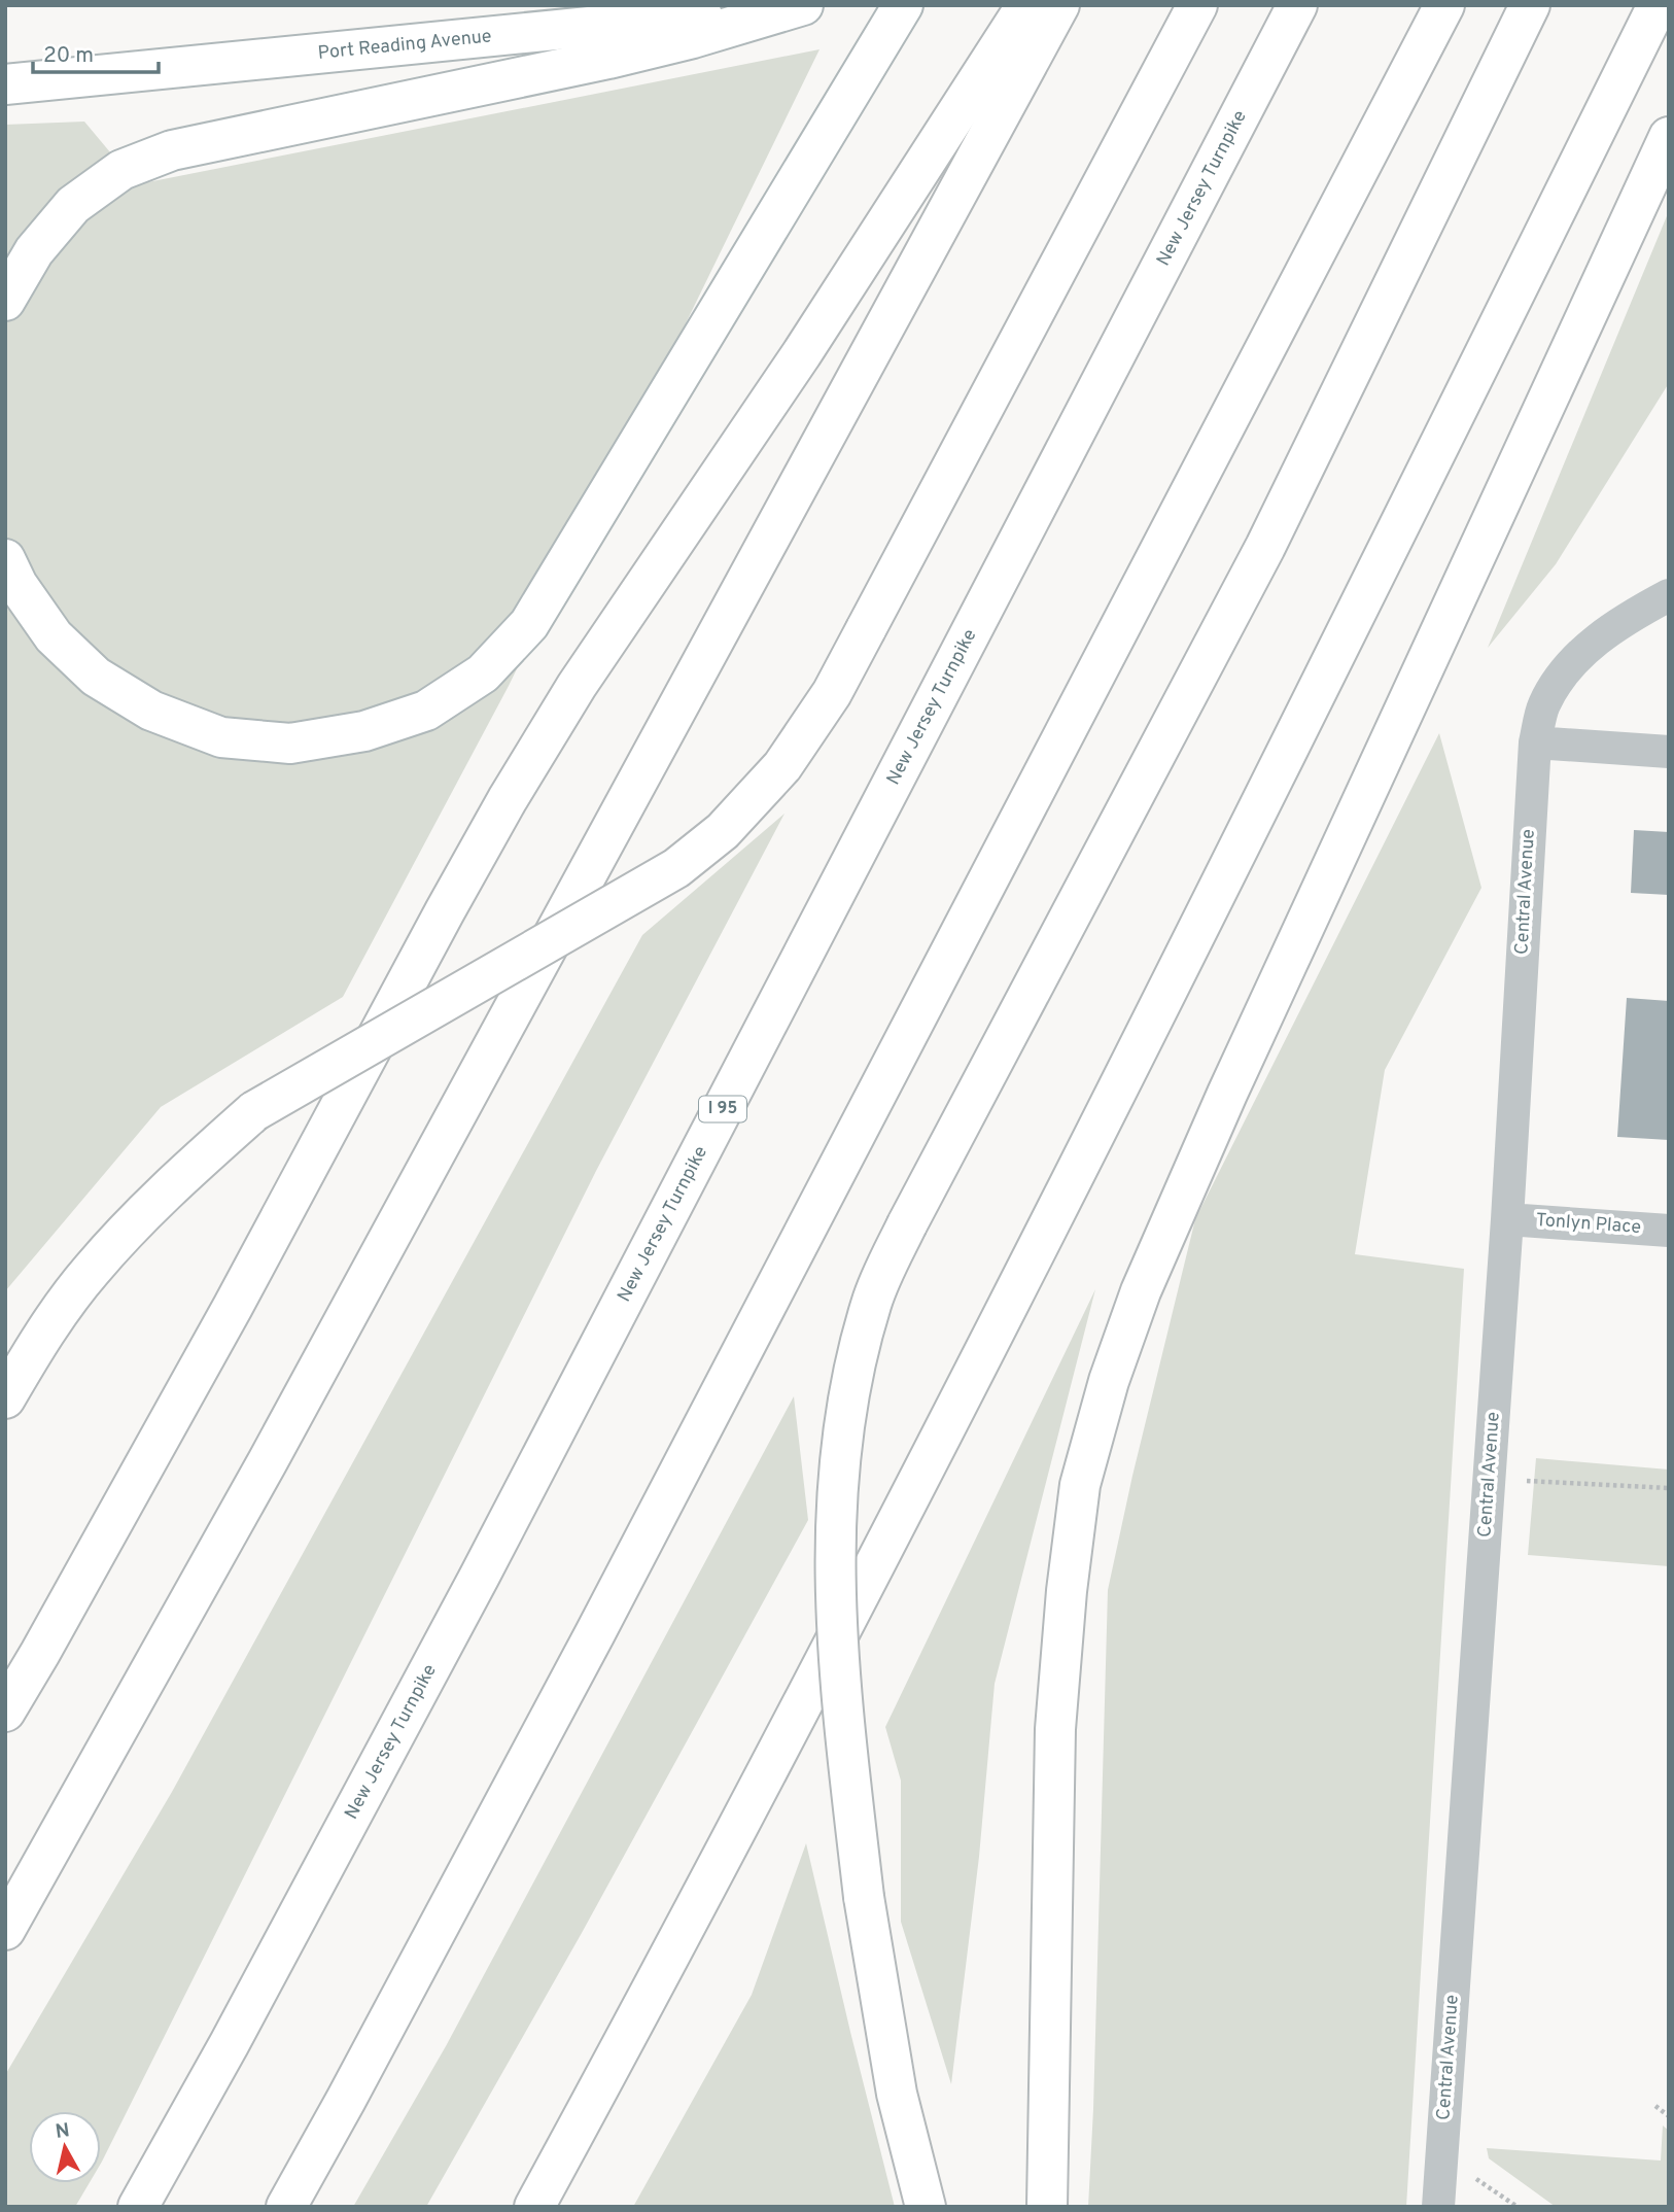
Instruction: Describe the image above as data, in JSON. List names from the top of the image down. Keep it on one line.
{"streets":{"main road":["Port Reading Avenue","New Jersey Turnpike","I 95"],"street":["Central Avenue","Tonlyn Place"]},"crossings":[["Central Avenue","Tonlyn Place"]],"scale_bar":"20 m","north":"top"}
